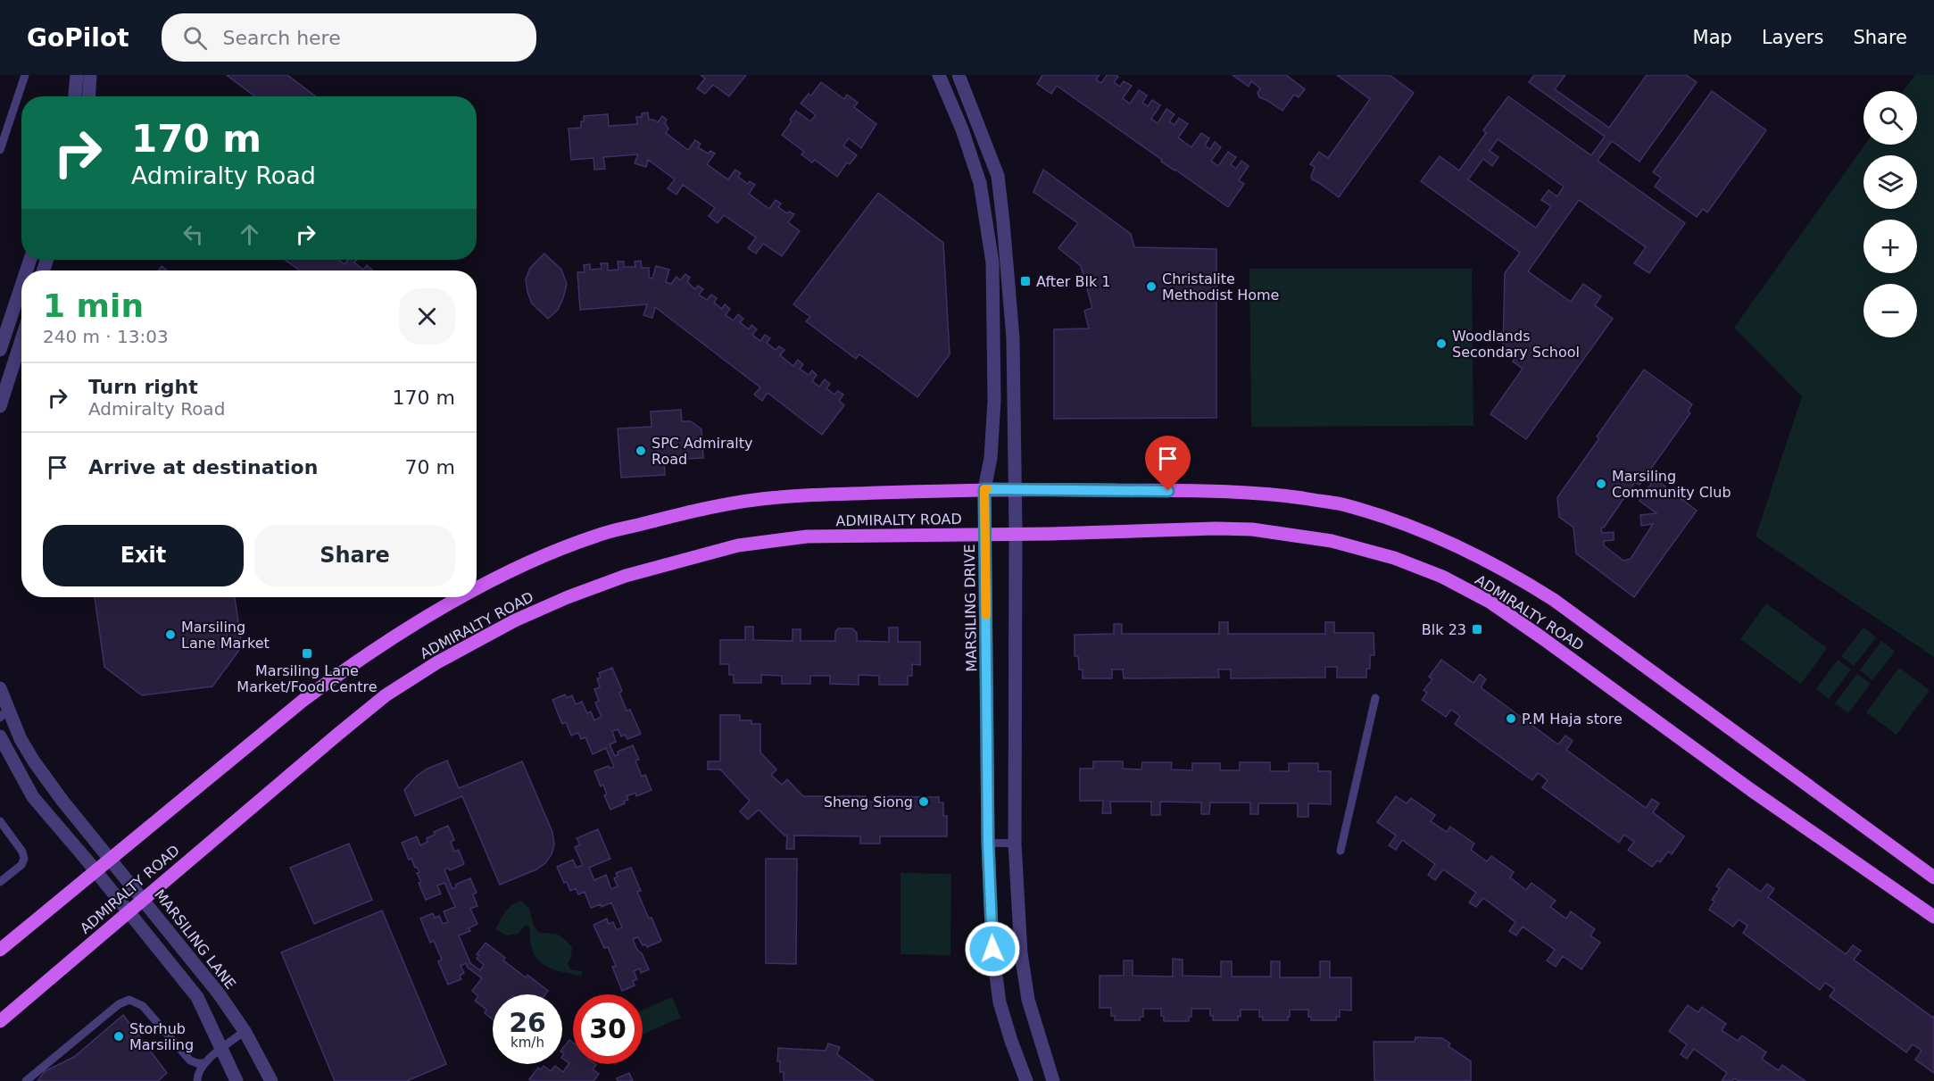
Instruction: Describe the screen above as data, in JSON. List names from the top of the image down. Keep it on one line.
{"streets":{"main road":["ADMIRALTY ROAD"],"street":["MARSILING DRIVE","MARSILING LANE"]},"crossings":[["ADMIRALTY ROAD","MARSILING DRIVE"],["ADMIRALTY ROAD","MARSILING LANE"]],"places":{"transit":["After Blk 1","Blk 23","Marsiling Lane Market/Food Centre"],"other":["Christalite Methodist Home","Woodlands Secondary School","SPC Admiralty Road","Marsiling Community Club","Marsiling Lane Market","P.M Haja store","Sheng Siong","Storhub Marsiling"]},"page":{"header":"GoPilot","search":"Search here","nav":["Map","Layers","Share"],"map_buttons":["+","−"],"turn":["170 m","Admiralty Road"],"heading":["1 min","240 m · 13:03"],"list":[{"name":"Turn right","note":"Admiralty Road","value":"170 m"},{"name":"Arrive at destination","value":"70 m"}],"buttons":["Exit","Share"],"speed":"26 km/h","limit":"30"}}
